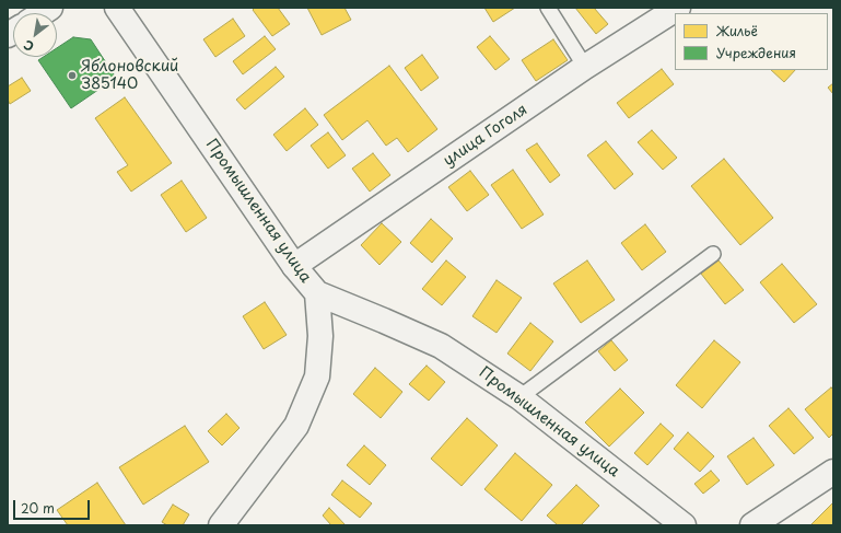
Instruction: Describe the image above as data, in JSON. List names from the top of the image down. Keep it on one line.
{"streets":{"street":["улица Гоголя","Промышленная улица"]},"crossings":[["улица Гоголя","Промышленная улица"]],"places":["Яблоновский 385140"],"legend":["Жильё","Учреждения"],"scale_bar":"20 m","north":"bottom left"}
